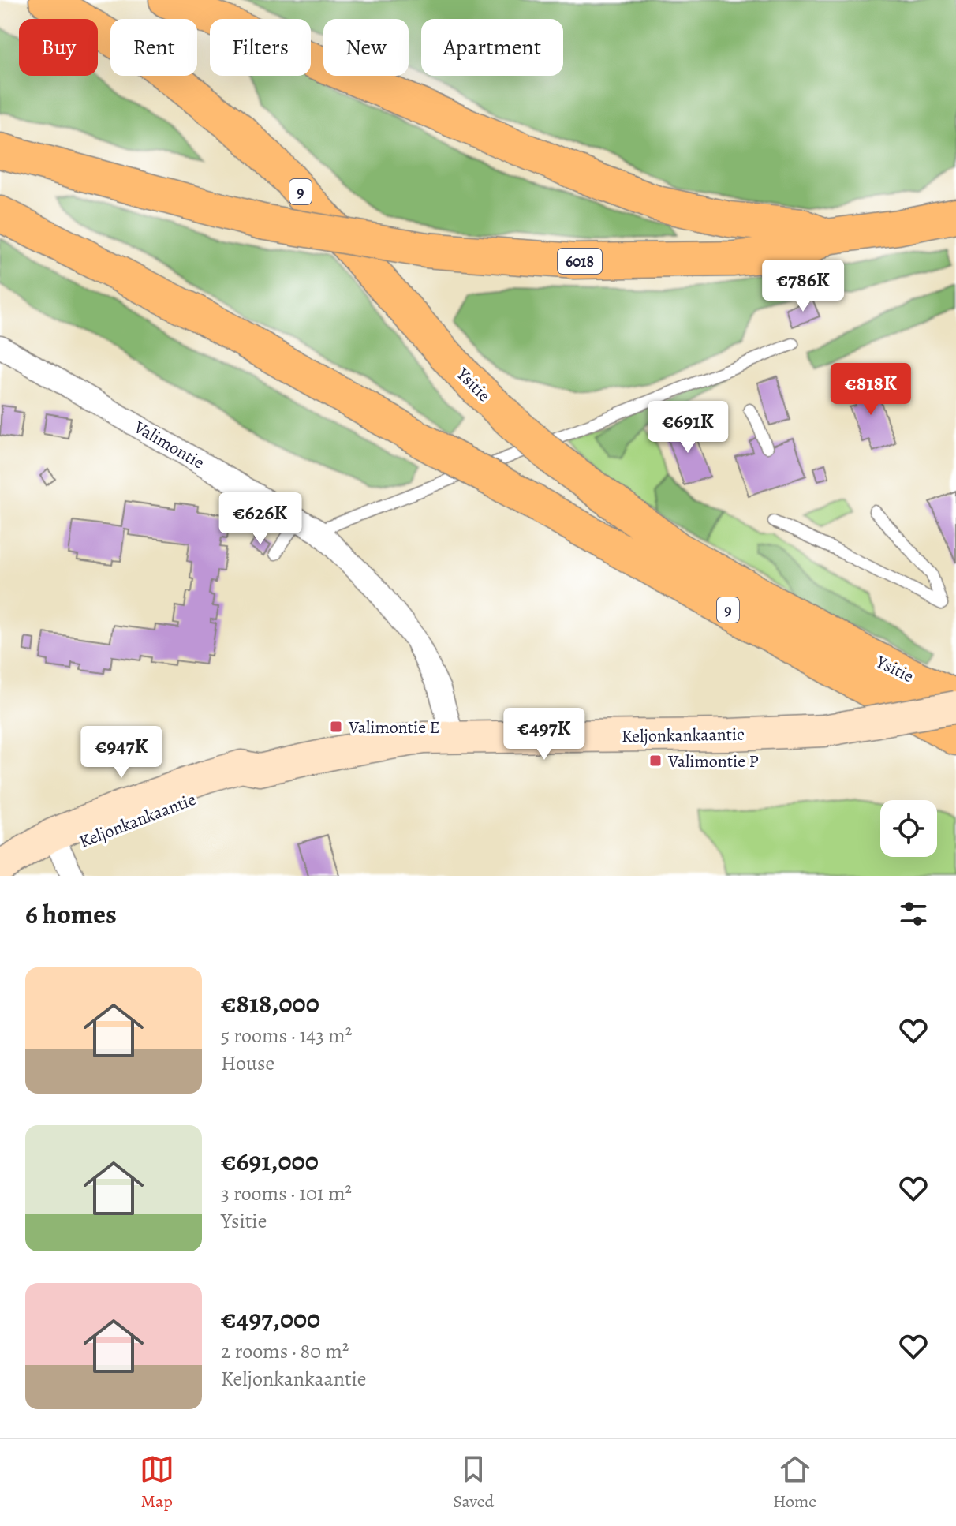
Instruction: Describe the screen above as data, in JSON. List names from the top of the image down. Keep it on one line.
{"streets":{"highway":["9","6018","Ysitie"],"main road":["Keljonkankaantie"],"street":["Valimontie"]},"crossings":[["Valimontie","Keljonkankaantie"]],"places":{"transit":["Valimontie E","Valimontie P"]},"page":{"chip":["Buy","Rent","Filters","New","Apartment"],"price":["€786K","€818K","€691K","€626K","€497K","€947K"],"heading":"6 homes","list":[{"name":"€818,000","note":"5 rooms · 143 m² · House"},{"name":"€691,000","note":"3 rooms · 101 m² · Ysitie"},{"name":"€497,000","note":"2 rooms · 80 m² · Keljonkankaantie"}],"tabs":["Map","Saved","Home"]}}
